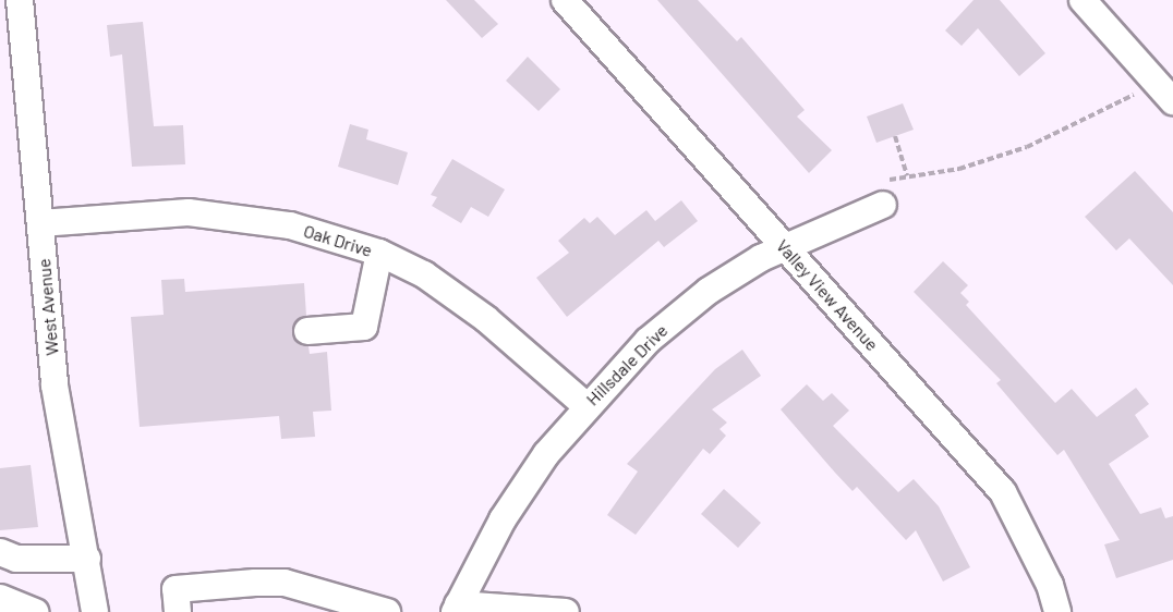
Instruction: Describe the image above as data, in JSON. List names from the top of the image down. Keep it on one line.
{"streets":{"street":["Oak Drive","Valley View Avenue","West Avenue","Hillsdale Drive"]},"crossings":[["Oak Drive","West Avenue"],["Oak Drive","Hillsdale Drive"],["Valley View Avenue","Hillsdale Drive"]]}
